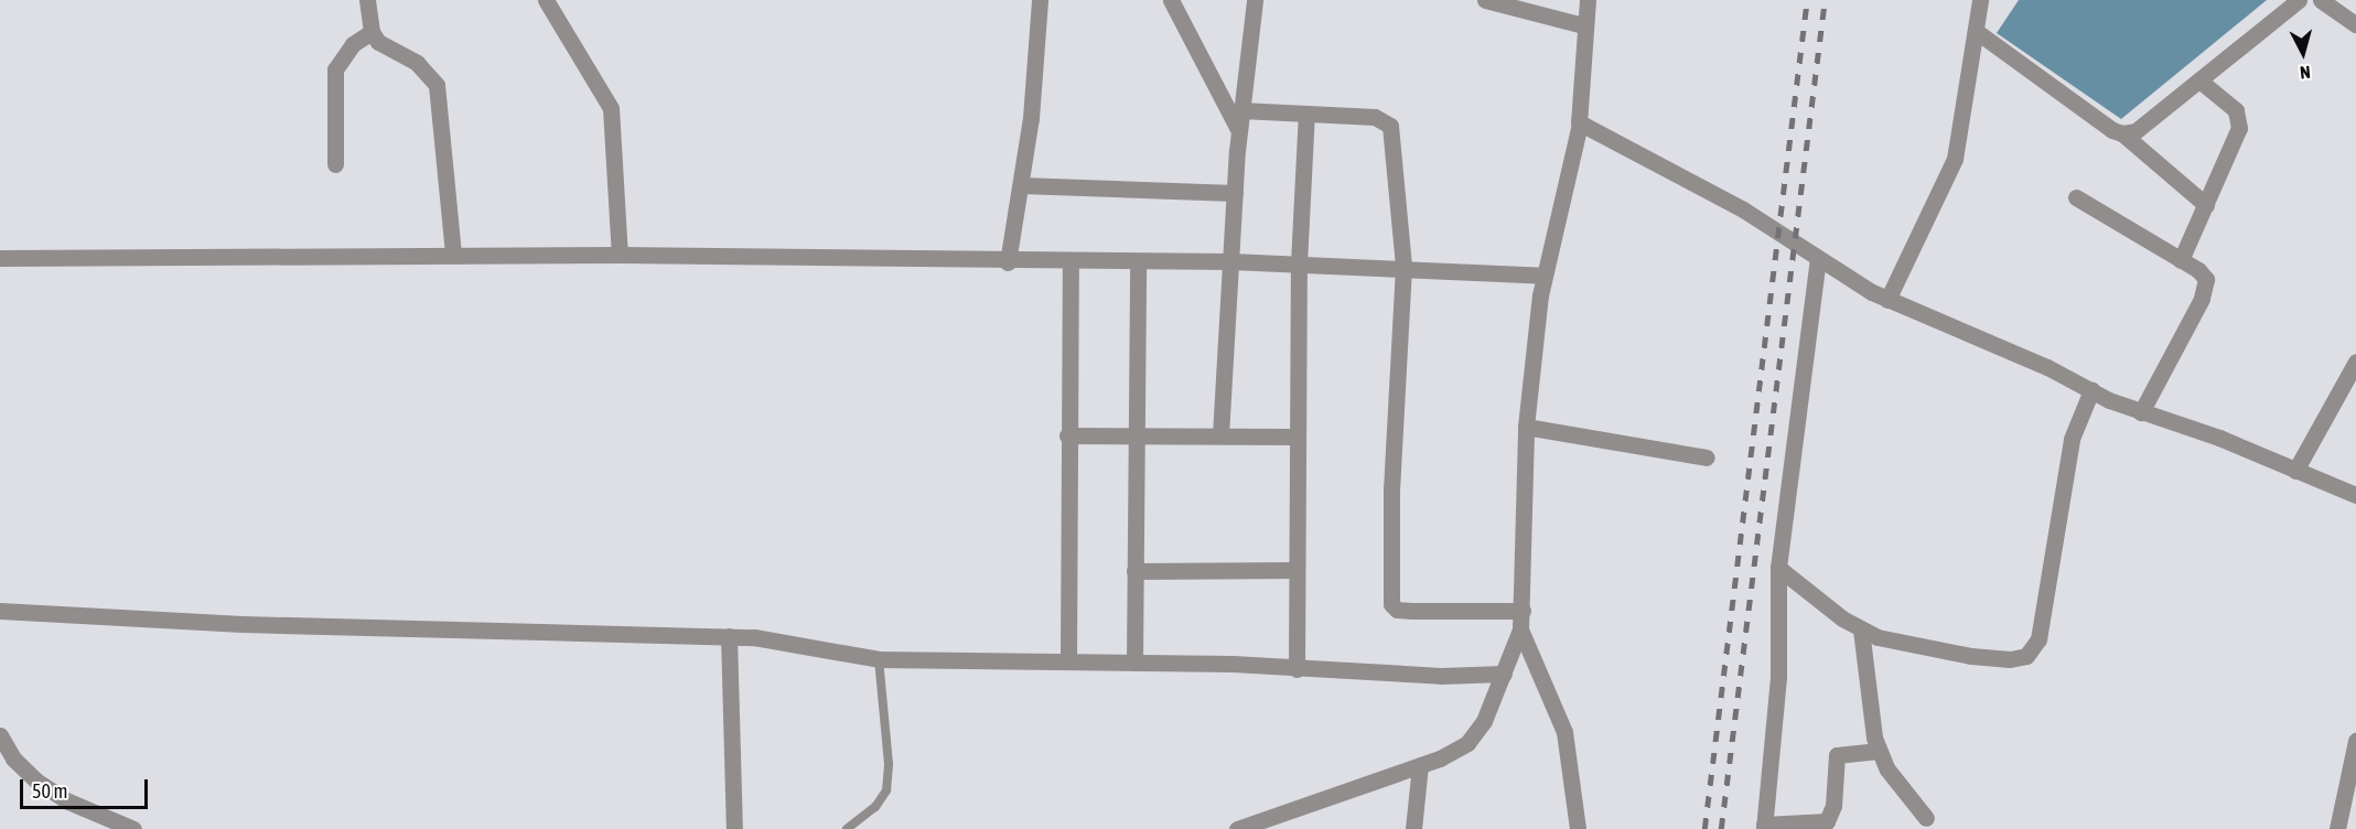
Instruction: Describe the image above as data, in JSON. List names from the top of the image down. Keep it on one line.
{"scale_bar":"50 m","north":"bottom"}
